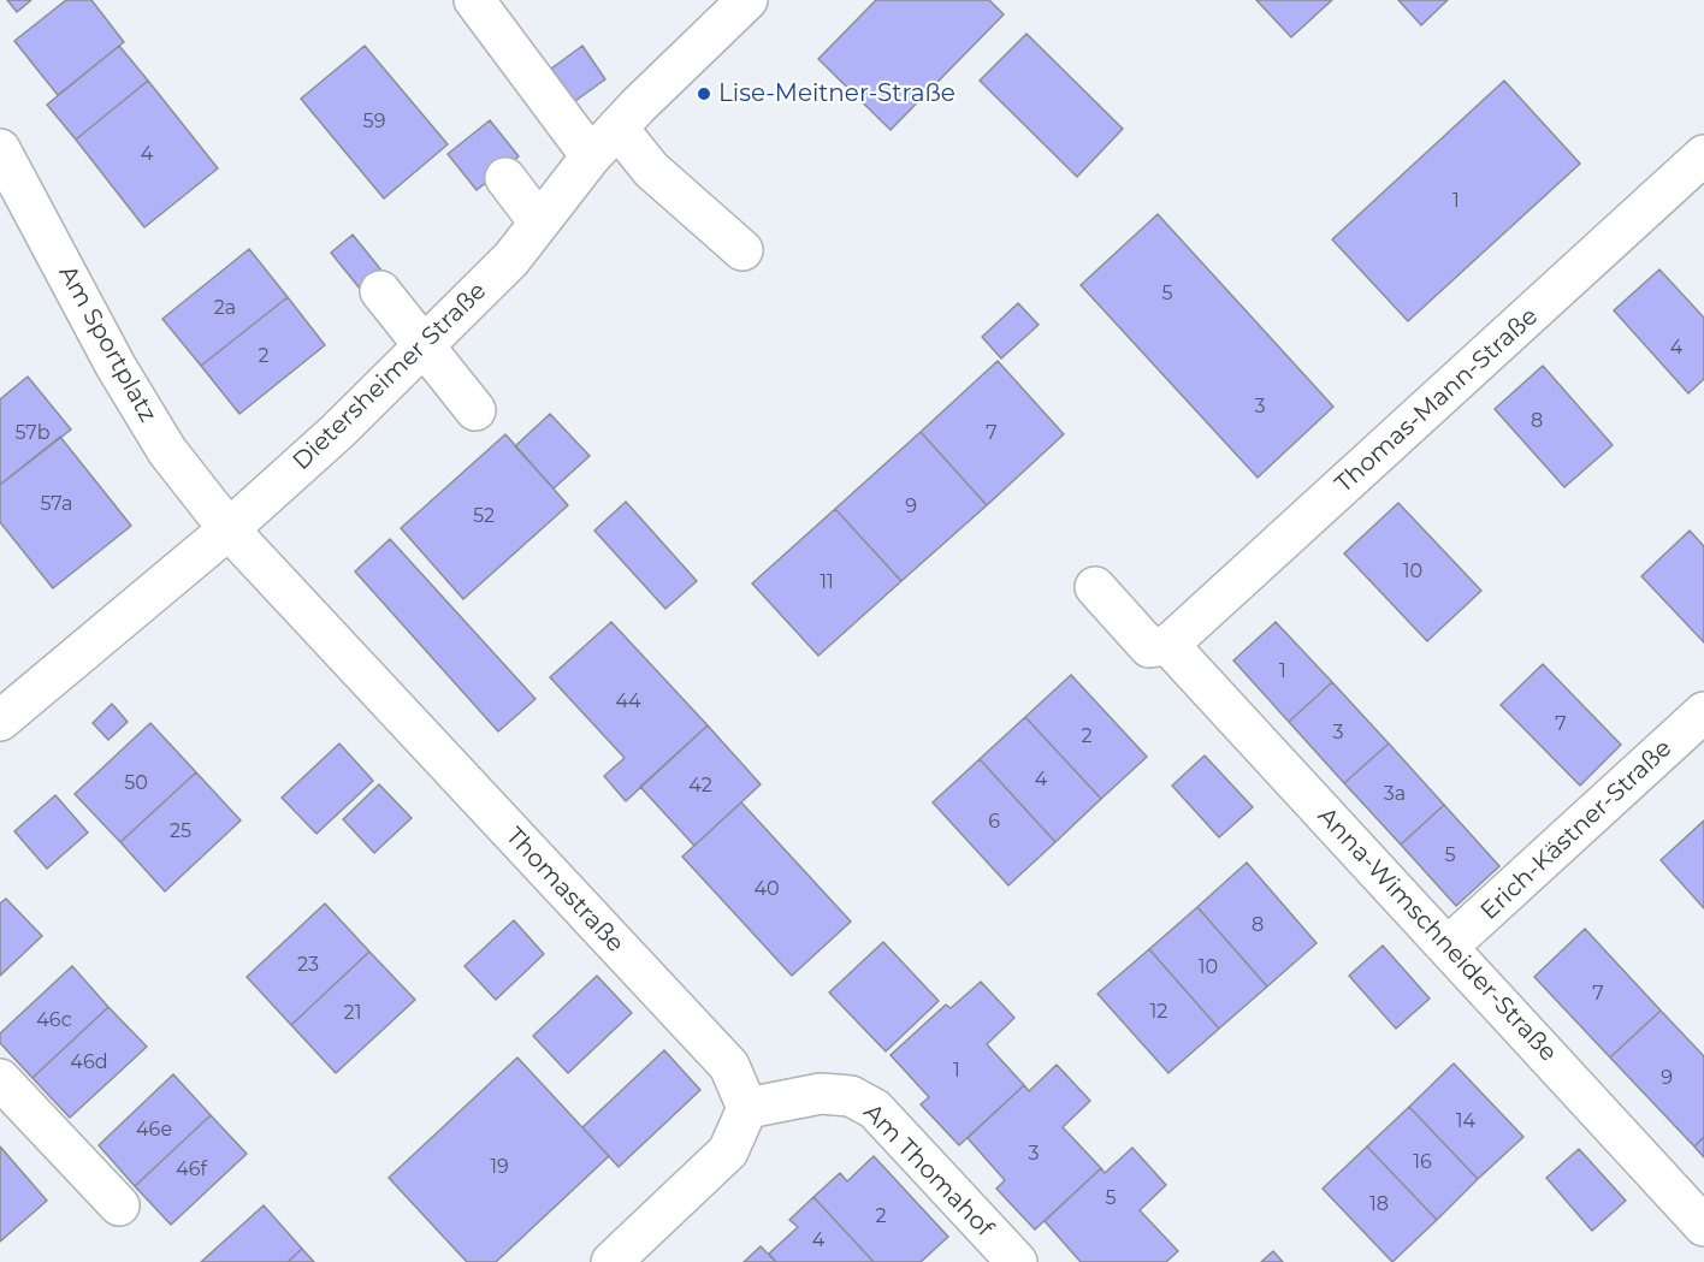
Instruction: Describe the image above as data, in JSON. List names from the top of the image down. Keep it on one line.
{"streets":{"street":["Am Sportplatz","Dietersheimer Straße","Thomas-Mann-Straße","Erich-Kästner-Straße","Thomastraße","Anna-Wimschneider-Straße","Am Thomahof"]},"crossings":[["Am Sportplatz","Dietersheimer Straße"],["Am Sportplatz","Thomastraße"],["Dietersheimer Straße","Thomastraße"],["Thomas-Mann-Straße","Anna-Wimschneider-Straße"],["Erich-Kästner-Straße","Anna-Wimschneider-Straße"],["Thomastraße","Am Thomahof"]],"places":["Lise-Meitner-Straße"],"house_numbers":["59","4","1","5","2a","4","2","3","8","57b","7","57a","9","52","10","11","1","44","7","3","2","4","50","42","3a","6","25","5","40","8","23","10","7","12","21","46c","46d","1","9","14","46e","3","16","19","46f","5","18","2","4"]}
